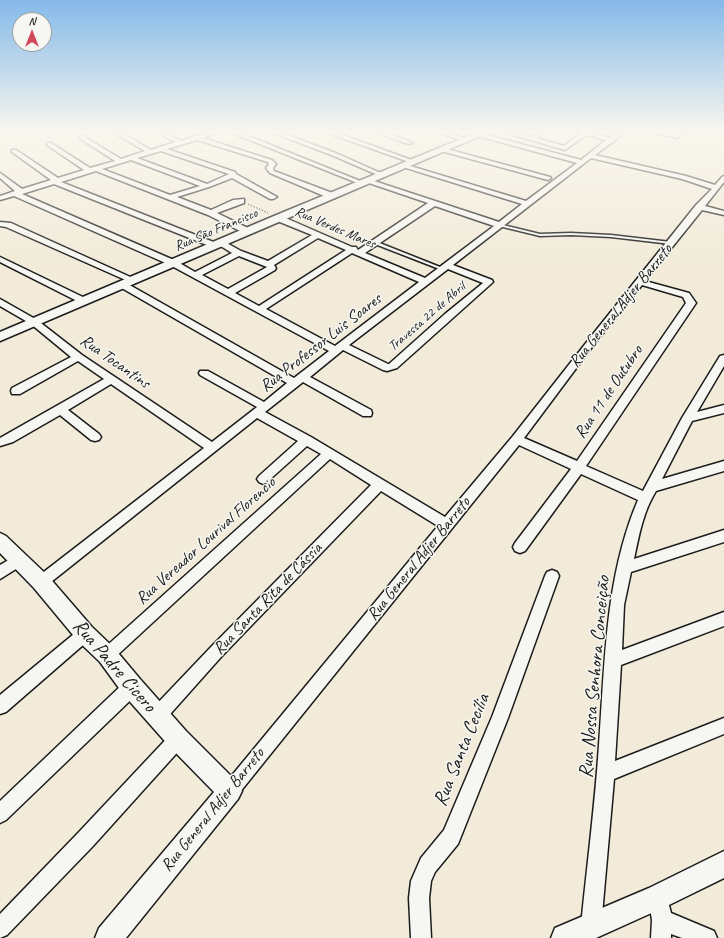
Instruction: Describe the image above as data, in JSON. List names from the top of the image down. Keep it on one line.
{"streets":{"street":["Rua Verdes Mares","Rua São Francisco","Rua General Adjer Barreto","Travessa 22 de Abril","Rua Professor Luis Soares","Rua Tocantins","Rua 11 de Outubro","Rua Vereador Lourival Florencio","Rua Santa Rita de Cássia","Rua Padre Cicero","Rua Nossa Senhora Conceição","Rua Santa Cecília"]},"crossings":[["Rua Verdes Mares","Rua São Francisco"],["Rua Verdes Mares","Rua Professor Luis Soares"],["Rua São Francisco","Rua Tocantins"],["Rua General Adjer Barreto","Rua 11 de Outubro"],["Rua General Adjer Barreto","Rua Padre Cicero"],["Travessa 22 de Abril","Rua Professor Luis Soares"],["Rua Professor Luis Soares","Rua Tocantins"],["Rua Professor Luis Soares","Rua Padre Cicero"],["Rua Vereador Lourival Florencio","Rua Padre Cicero"],["Rua Santa Rita de Cássia","Rua Padre Cicero"]],"north":"top"}
